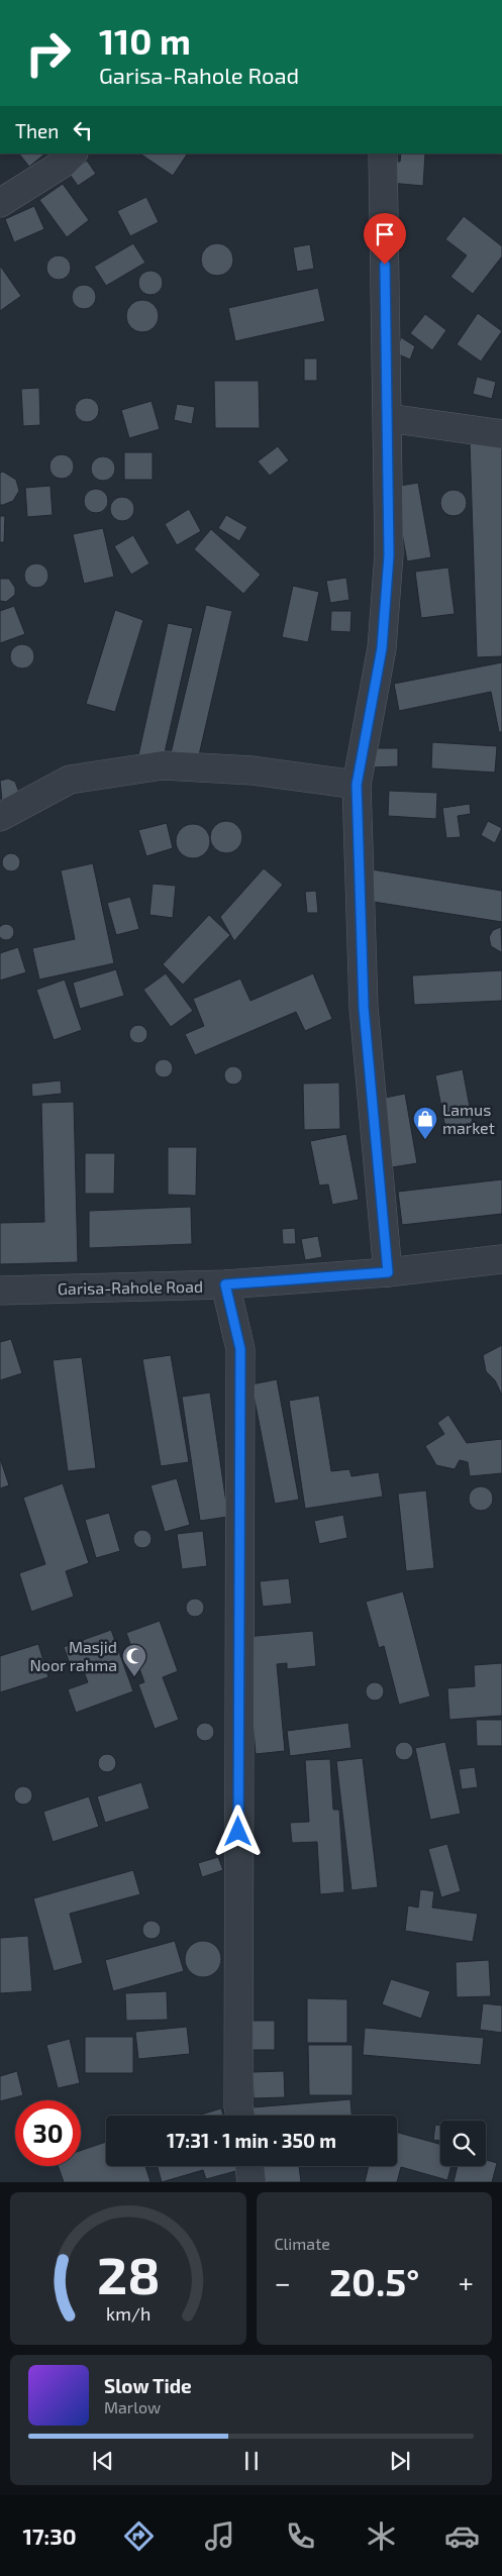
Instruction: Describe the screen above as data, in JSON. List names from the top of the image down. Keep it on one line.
{"streets":{"street":["Garisa-Rahole Road"]},"places":{"shop":["Lamus market"],"mosque":["Masjid Noor rahma"]},"page":{"turn":["110 m","Garisa-Rahole Road"],"then":"Then","limit":"30","trip":"17:31 · 1 min · 350 m","tile":"Climate","heat":["−","20.5°","+"],"song":["Slow Tide","Marlow"],"tabs":"17:30","gauge":["28","km/h"]}}
